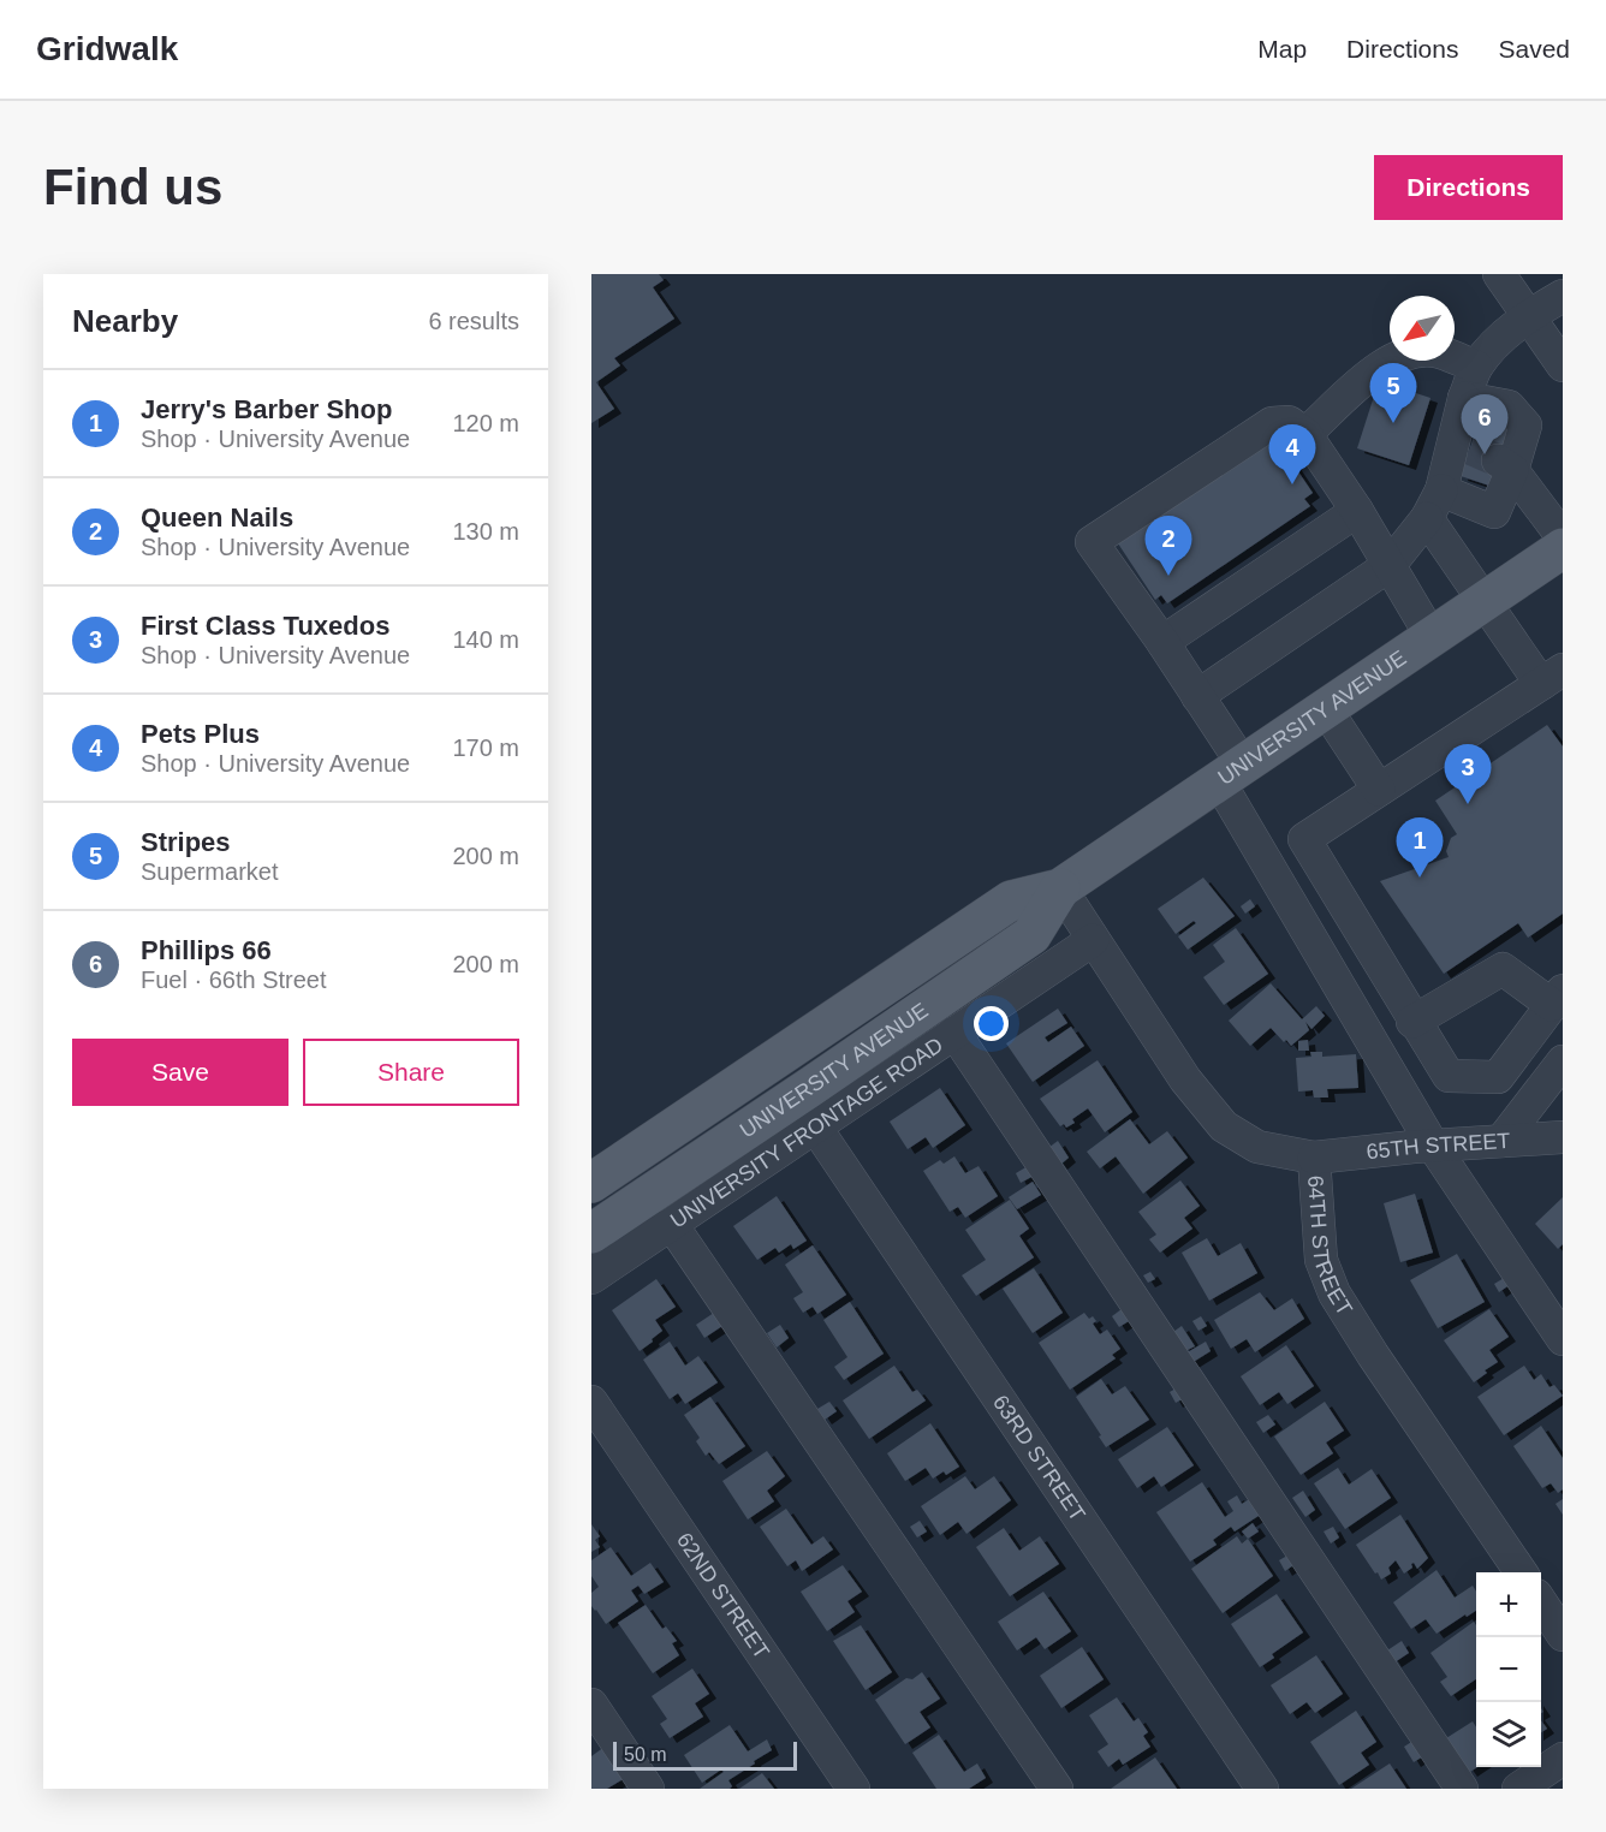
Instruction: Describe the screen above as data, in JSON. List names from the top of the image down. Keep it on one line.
{"streets":{"main road":["UNIVERSITY AVENUE"],"street":["UNIVERSITY FRONTAGE ROAD","65TH STREET","64TH STREET","63RD STREET","62ND STREET"]},"crossings":[["UNIVERSITY AVENUE","64TH STREET"],["UNIVERSITY FRONTAGE ROAD","64TH STREET"],["UNIVERSITY FRONTAGE ROAD","63RD STREET"],["65TH STREET","64TH STREET"]],"scale_bar":"50 m","north":"bottom left","page":{"header":"Gridwalk","nav":["Map","Directions","Saved"],"buttons":["Directions",["Save","Share"]],"title":"Find us","heading":["Nearby","6 results"],"pins":["5","6","4","2","3","1"],"list":[{"mark":"1","name":"Jerry's Barber Shop","note":"Shop · University Avenue","value":"120 m"},{"mark":"2","name":"Queen Nails","note":"Shop · University Avenue","value":"130 m"},{"mark":"3","name":"First Class Tuxedos","note":"Shop · University Avenue","value":"140 m"},{"mark":"4","name":"Pets Plus","note":"Shop · University Avenue","value":"170 m"},{"mark":"5","name":"Stripes","note":"Supermarket","value":"200 m"},{"mark":"6","name":"Phillips 66","note":"Fuel · 66th Street","value":"200 m"}],"map_buttons":["+","−"],"scale":"50 m"}}
